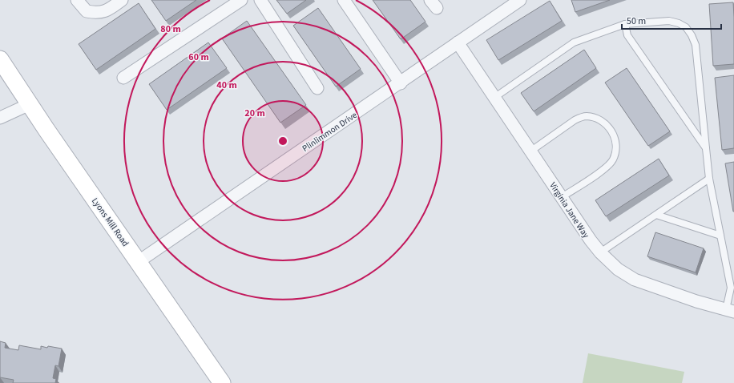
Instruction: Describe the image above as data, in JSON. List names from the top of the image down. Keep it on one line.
{"streets":{"main road":["Lyons Mill Road"],"street":["Plinlimmon Drive","Virginia Jane Way"]},"crossings":[["Plinlimmon Drive","Virginia Jane Way"],["Plinlimmon Drive","Lyons Mill Road"]],"scale_bar":"50 m","rings":["80 m","60 m","40 m","20 m"]}
